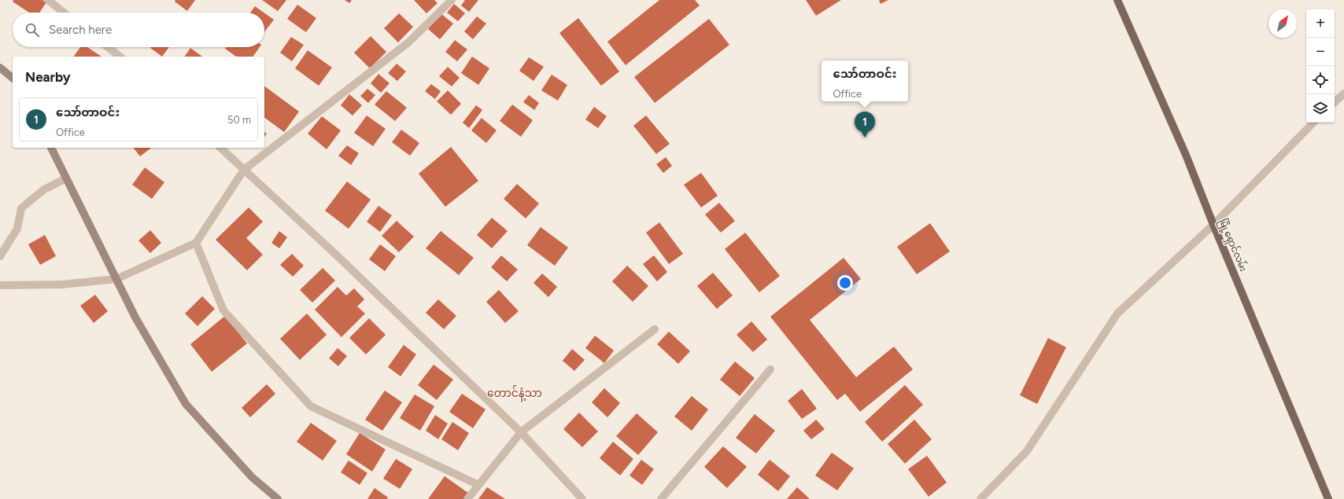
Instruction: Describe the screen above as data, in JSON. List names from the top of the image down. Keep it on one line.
{"streets":{"main road":["မြို့ရှောင်လမ်း"]},"districts":["တောင်နံ့သာ"],"north":"top right","page":{"map_buttons":["+","−"],"search":"Search here","heading":"Nearby","popup":["သော်တာဝင်း","Office"],"list":[{"mark":"1","name":"သော်တာဝင်း","note":"Office","value":"50 m"}],"pins":"1"}}
